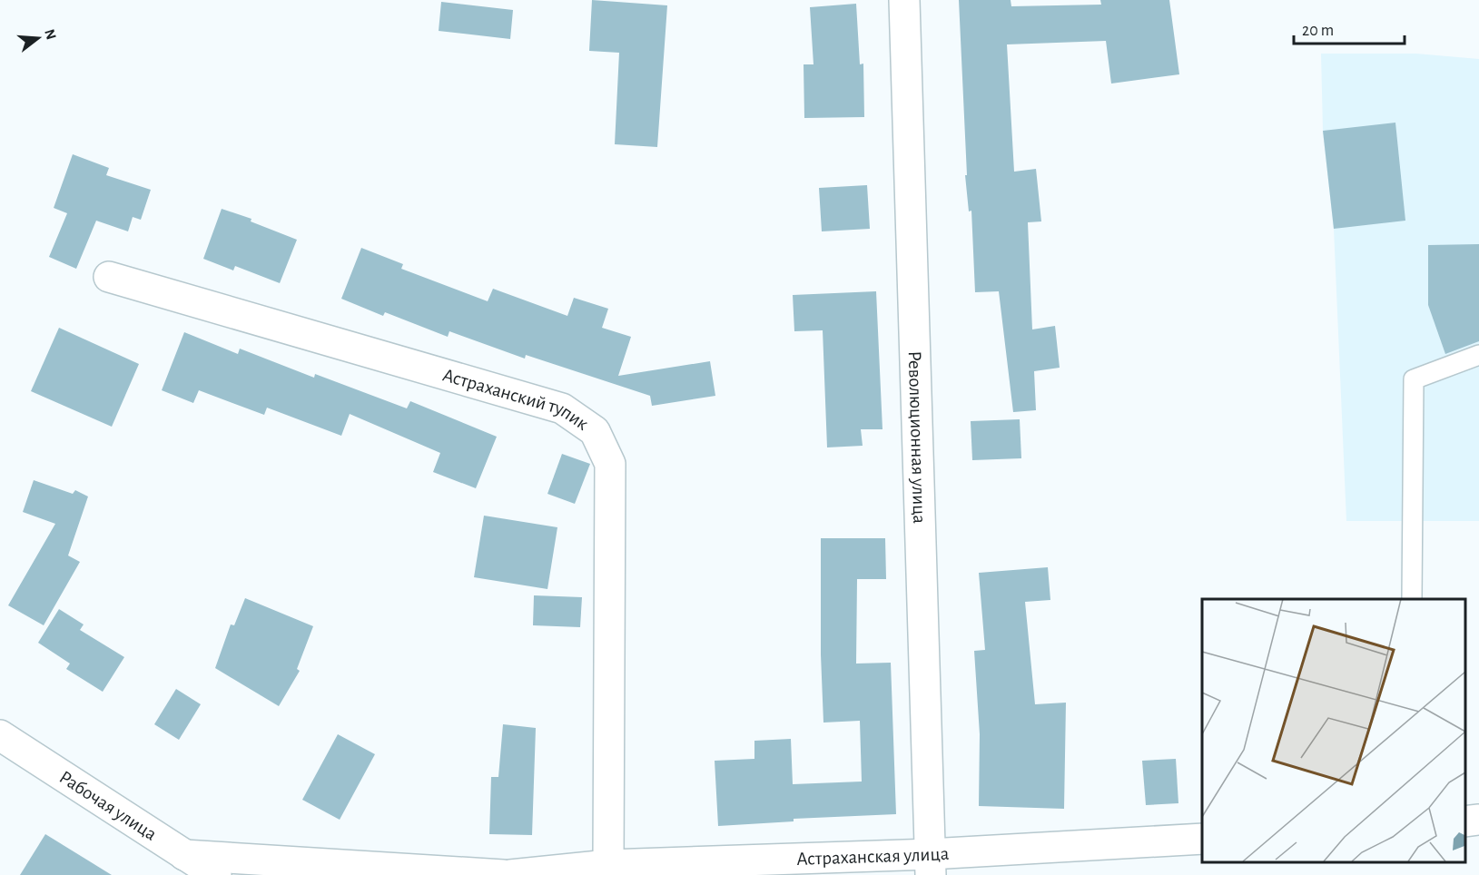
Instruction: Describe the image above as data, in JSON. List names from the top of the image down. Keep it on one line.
{"streets":{"street":["Астраханский тупик","Революционная улица","Рабочая улица","Астраханская улица"]},"crossings":[["Астраханский тупик","Астраханская улица"],["Революционная улица","Астраханская улица"]],"scale_bar":"20 m","north":"right"}
